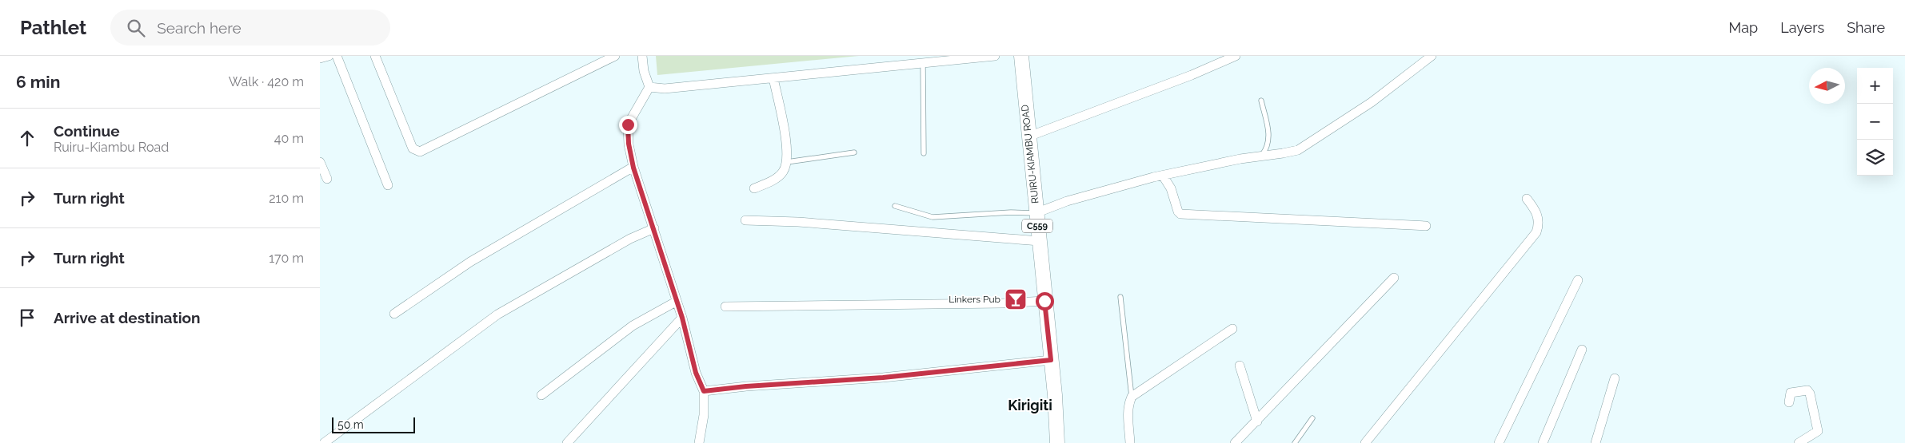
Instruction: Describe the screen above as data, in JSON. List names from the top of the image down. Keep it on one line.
{"streets":{"main road":["RUIRU-KIAMBU ROAD","C559"]},"crossings":[["RUIRU-KIAMBU ROAD","C559"]],"districts":["Kirigiti"],"places":{"bar":["Linkers Pub"]},"scale_bar":"50 m","north":"left","page":{"header":"Pathlet","search":"Search here","nav":["Map","Layers","Share"],"heading":["6 min","Walk · 420 m"],"map_buttons":["+","−"],"list":[["Continue","Ruiru-Kiambu Road","40 m"],["Turn right","210 m"],["Turn right","170 m"],"Arrive at destination"],"scale":"50 m"}}
